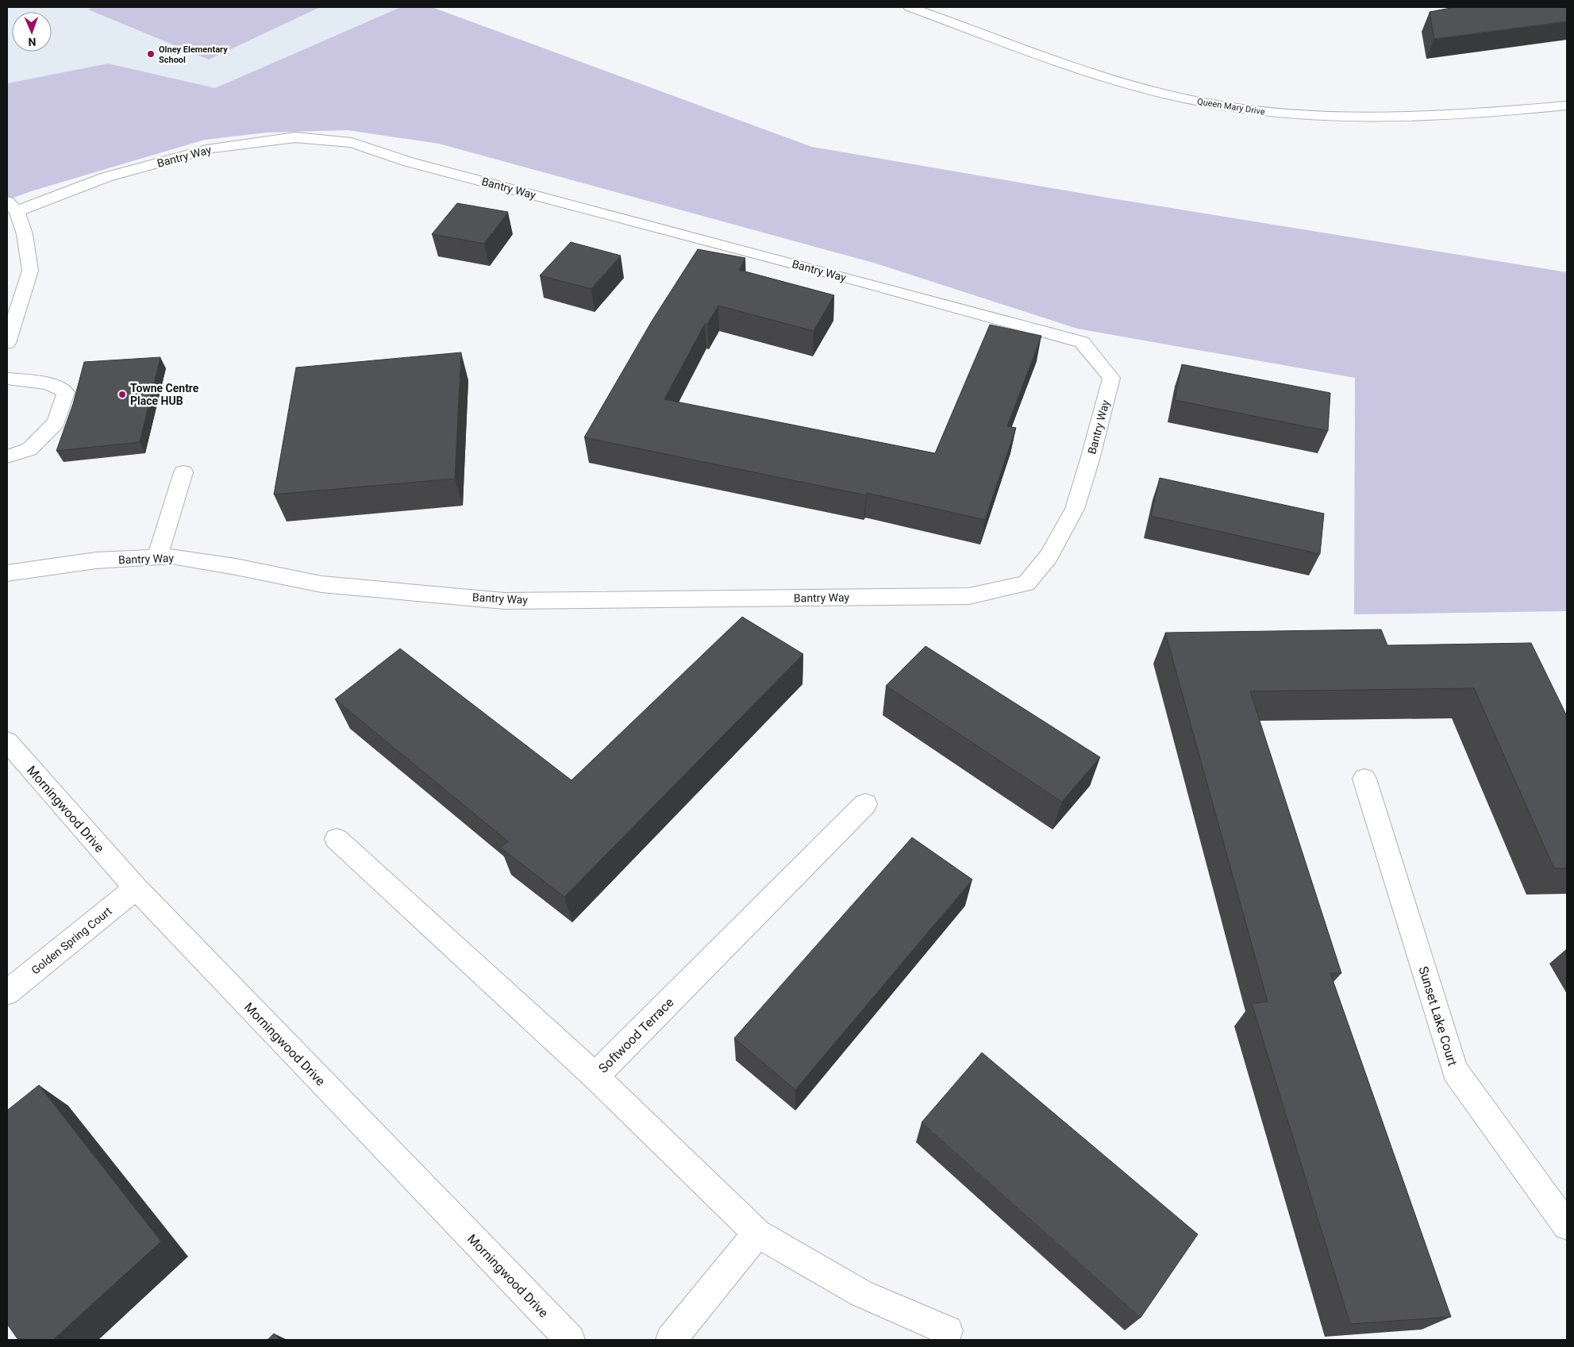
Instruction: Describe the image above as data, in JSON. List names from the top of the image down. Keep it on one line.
{"streets":{"street":["Queen Mary Drive","Bantry Way","Morningwood Drive","Golden Spring Court","Sunset Lake Court","Softwood Terrace"]},"crossings":[["Morningwood Drive","Golden Spring Court"]],"places":["Olney Elementary School","Towne Centre Place HUB"],"north":"bottom"}
